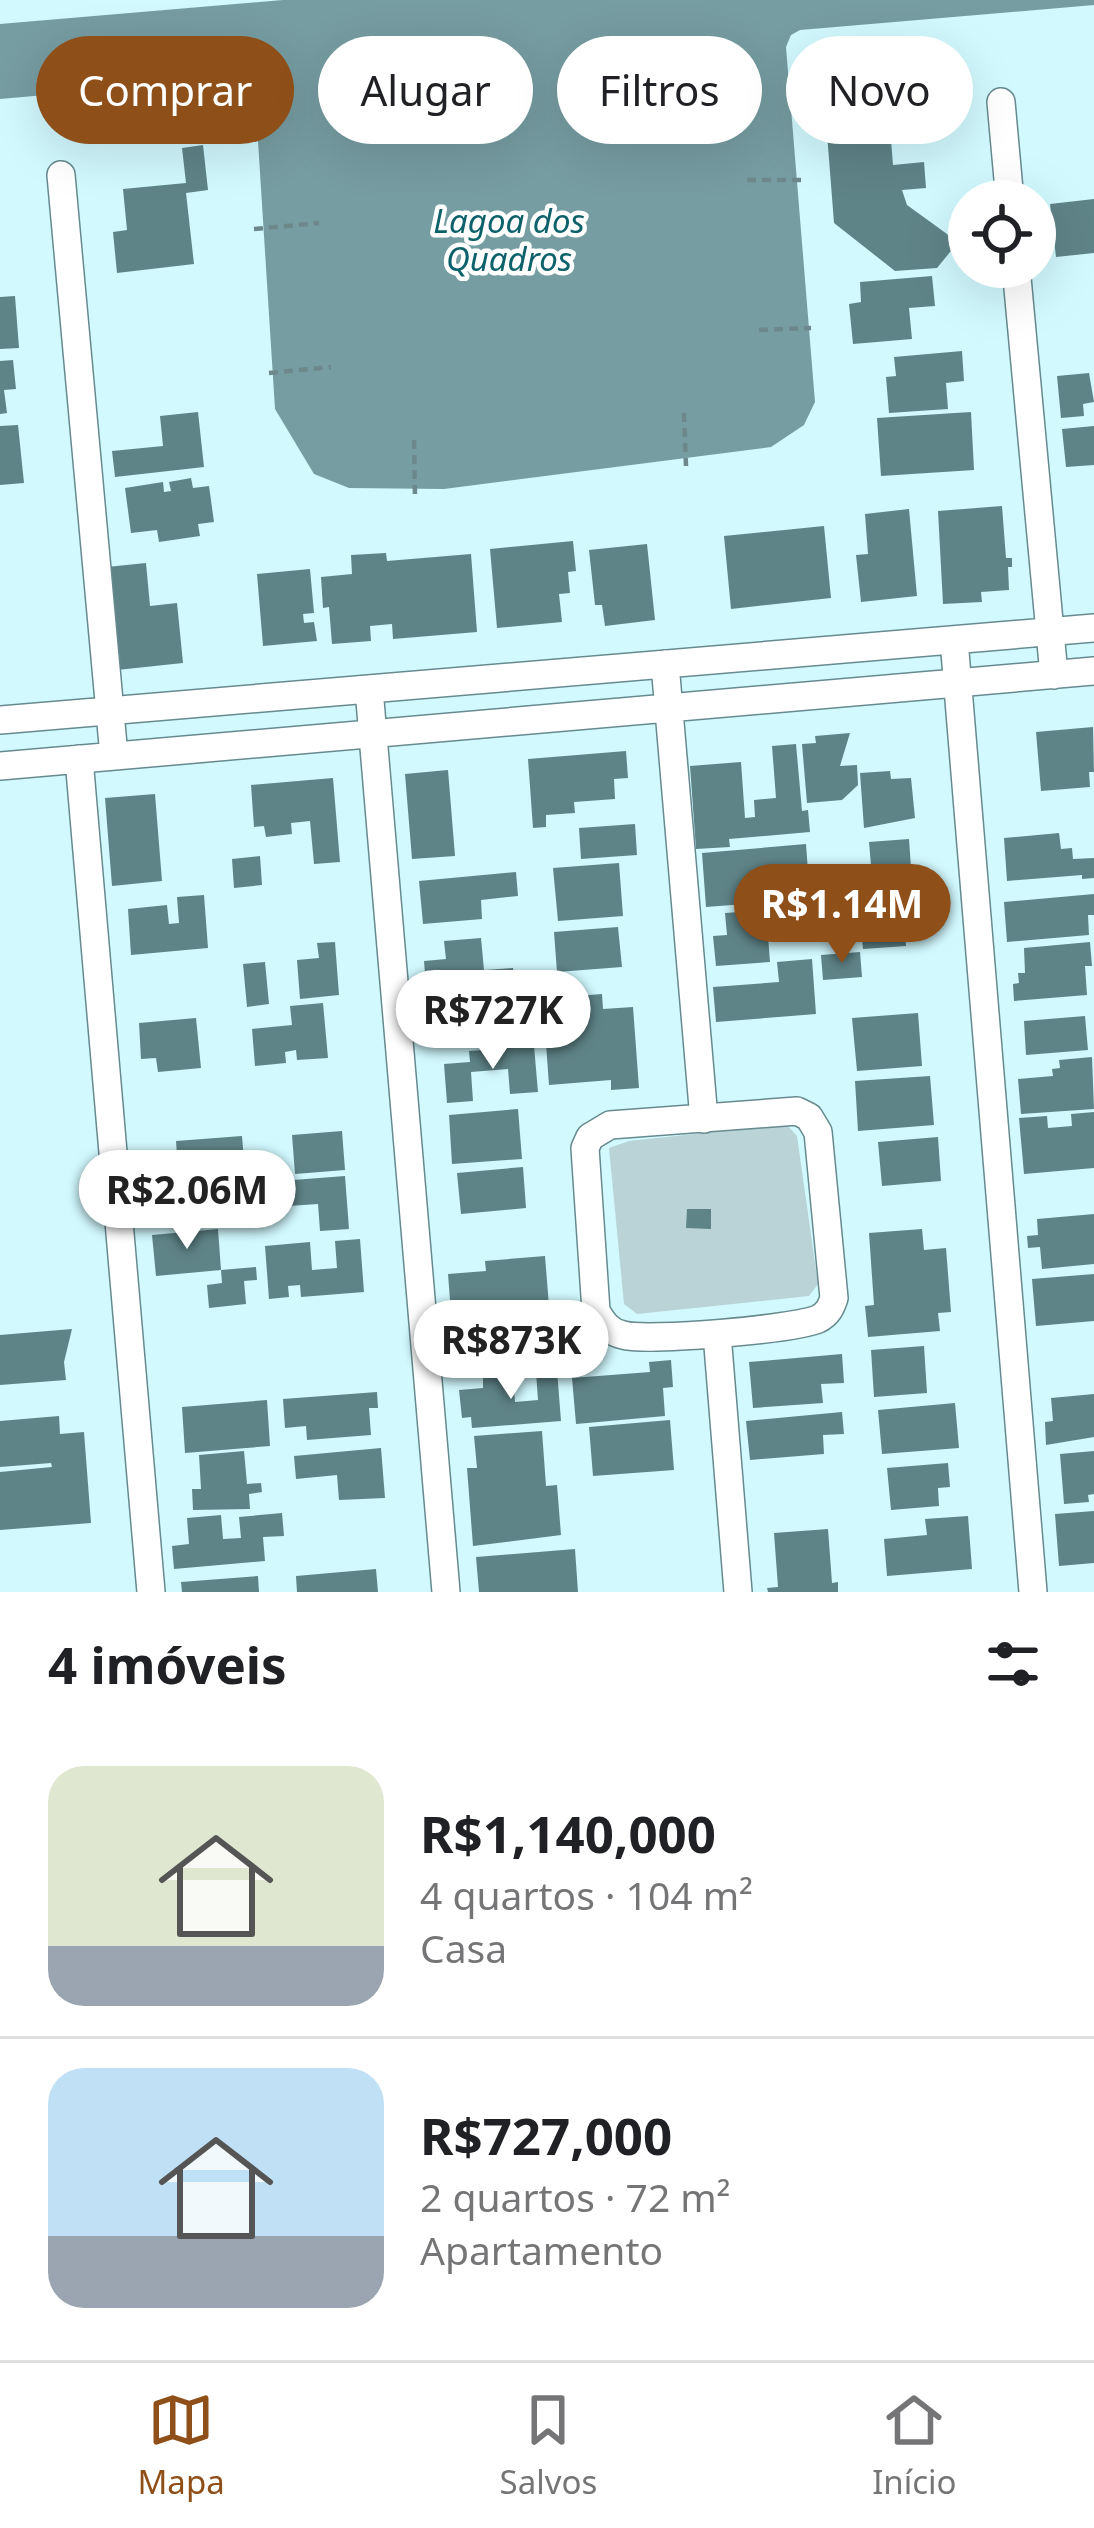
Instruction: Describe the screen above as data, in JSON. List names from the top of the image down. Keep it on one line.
{"water":["Lagoa dos Quadros"],"page":{"chip":["Comprar","Alugar","Filtros","Novo"],"price":["R$1.14M","R$727K","R$2.06M","R$873K"],"heading":"4 imóveis","list":[{"name":"R$1,140,000","note":"4 quartos · 104 m² · Casa"},{"name":"R$727,000","note":"2 quartos · 72 m² · Apartamento"}],"tabs":["Mapa","Salvos","Início"]}}
